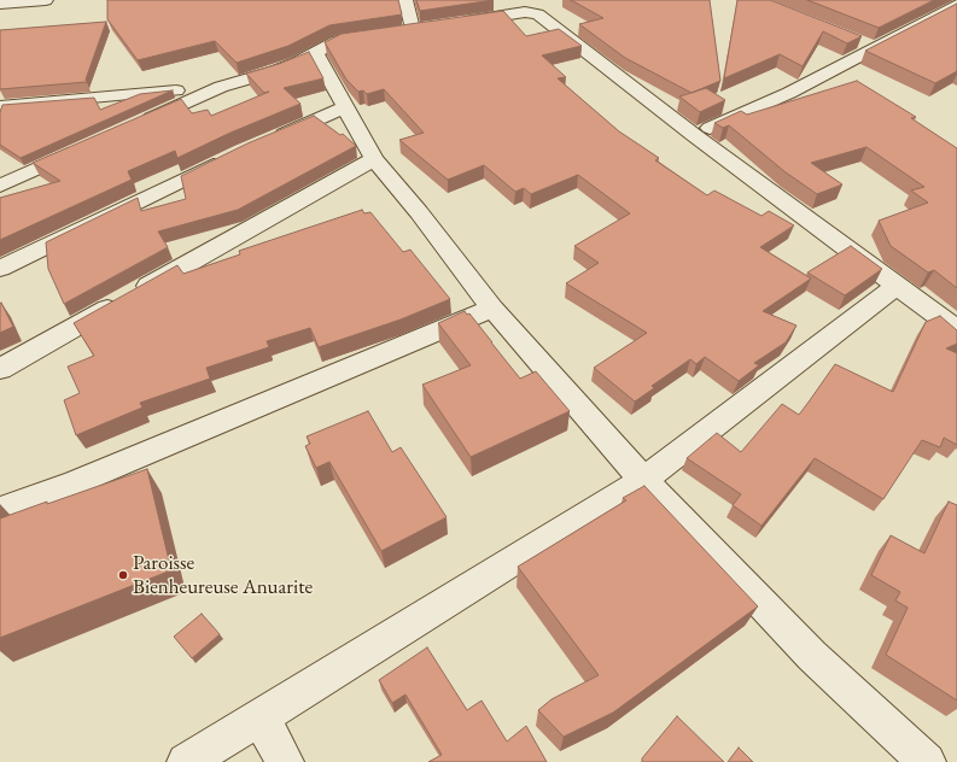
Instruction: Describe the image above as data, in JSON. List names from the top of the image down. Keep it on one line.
{"places":["Paroisse Bienheureuse Anuarite"]}
